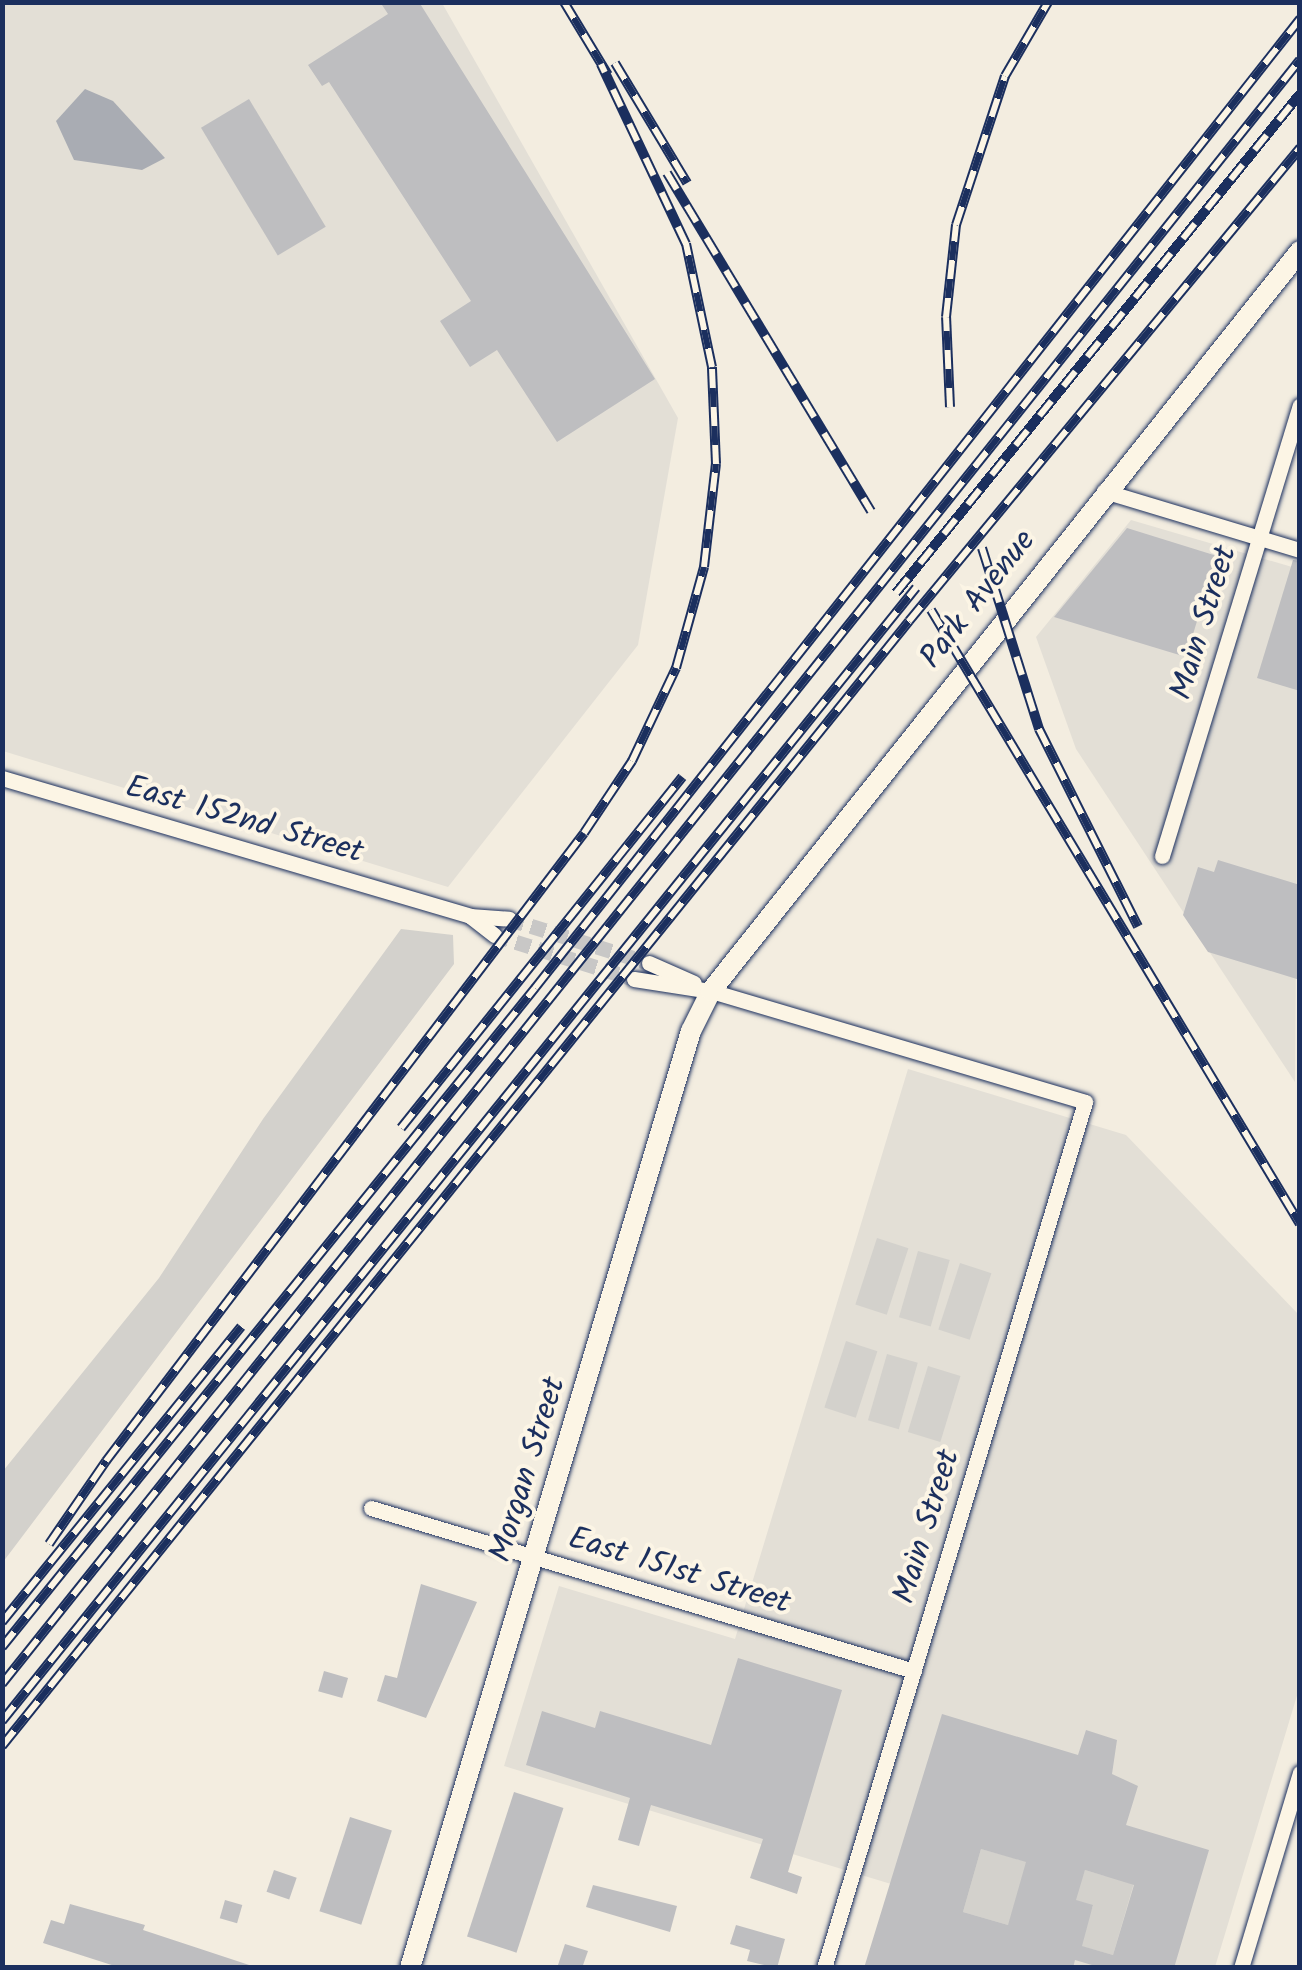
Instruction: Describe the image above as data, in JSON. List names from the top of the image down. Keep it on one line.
{"streets":{"street":["Park Avenue","Main Street","East 152nd Street","Morgan Street","East 151st Street"]},"crossings":[["Park Avenue","Main Street"],["Park Avenue","Morgan Street"],["Main Street","Morgan Street"],["Main Street","East 151st Street"],["Morgan Street","East 151st Street"]]}
